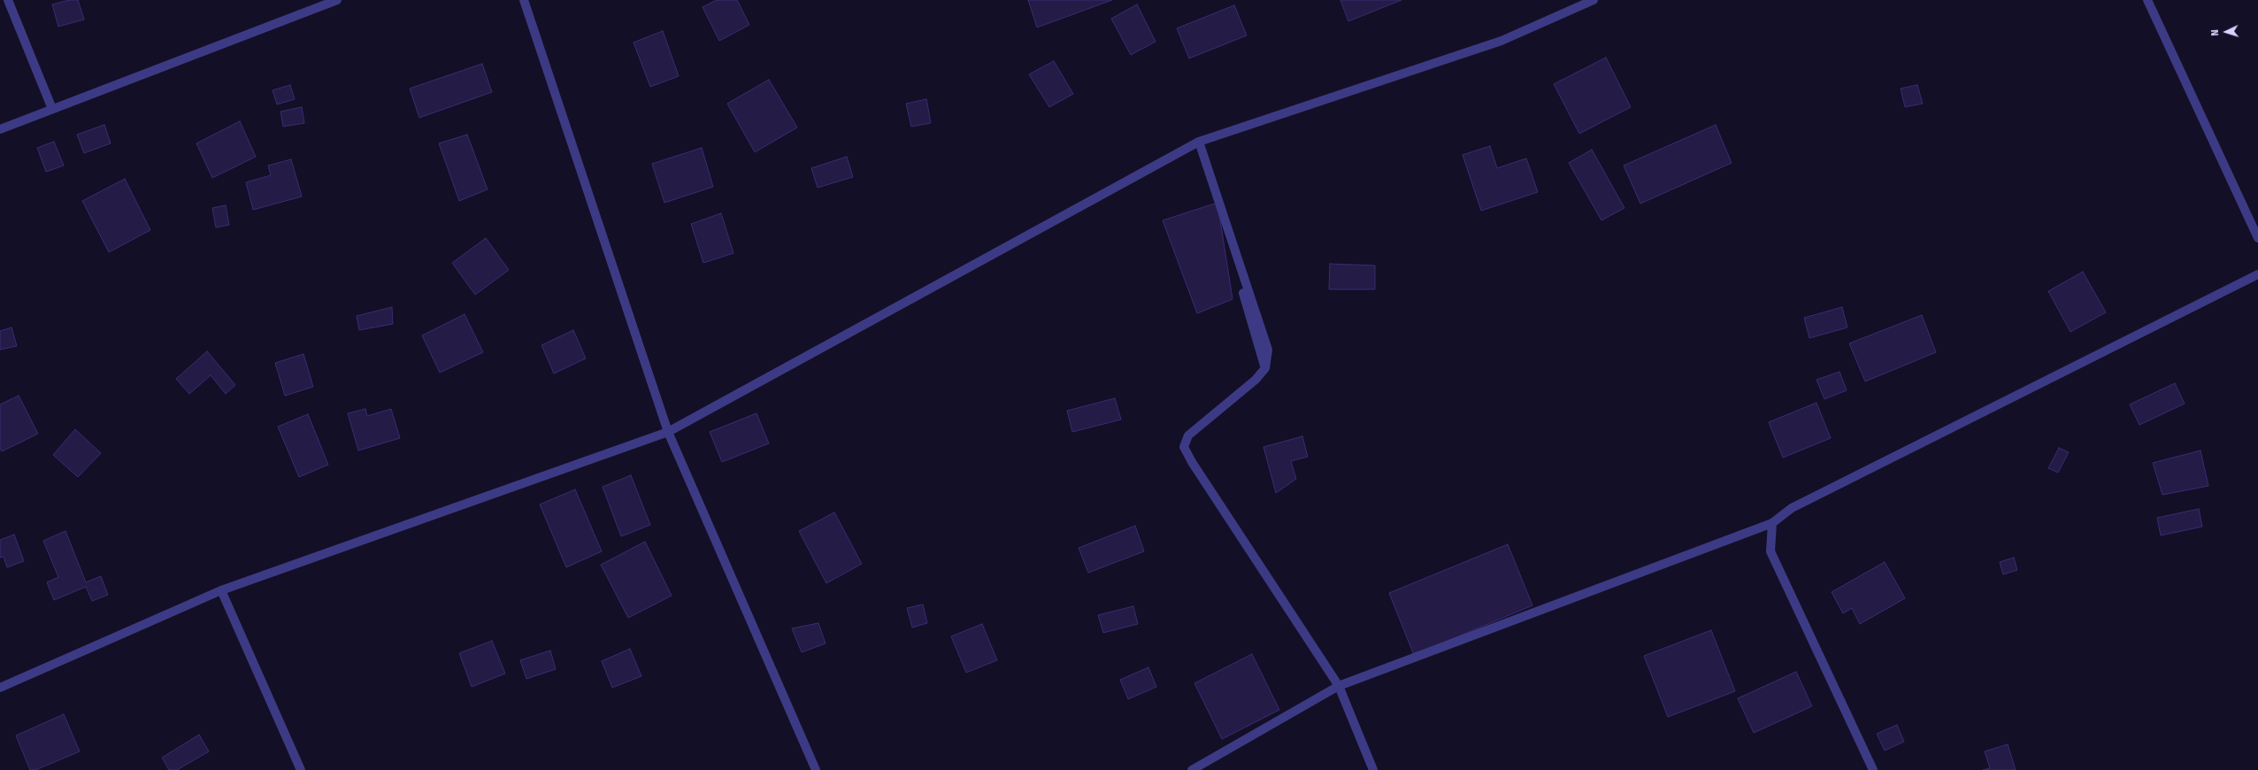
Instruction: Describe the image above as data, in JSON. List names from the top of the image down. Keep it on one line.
{"north":"left"}
